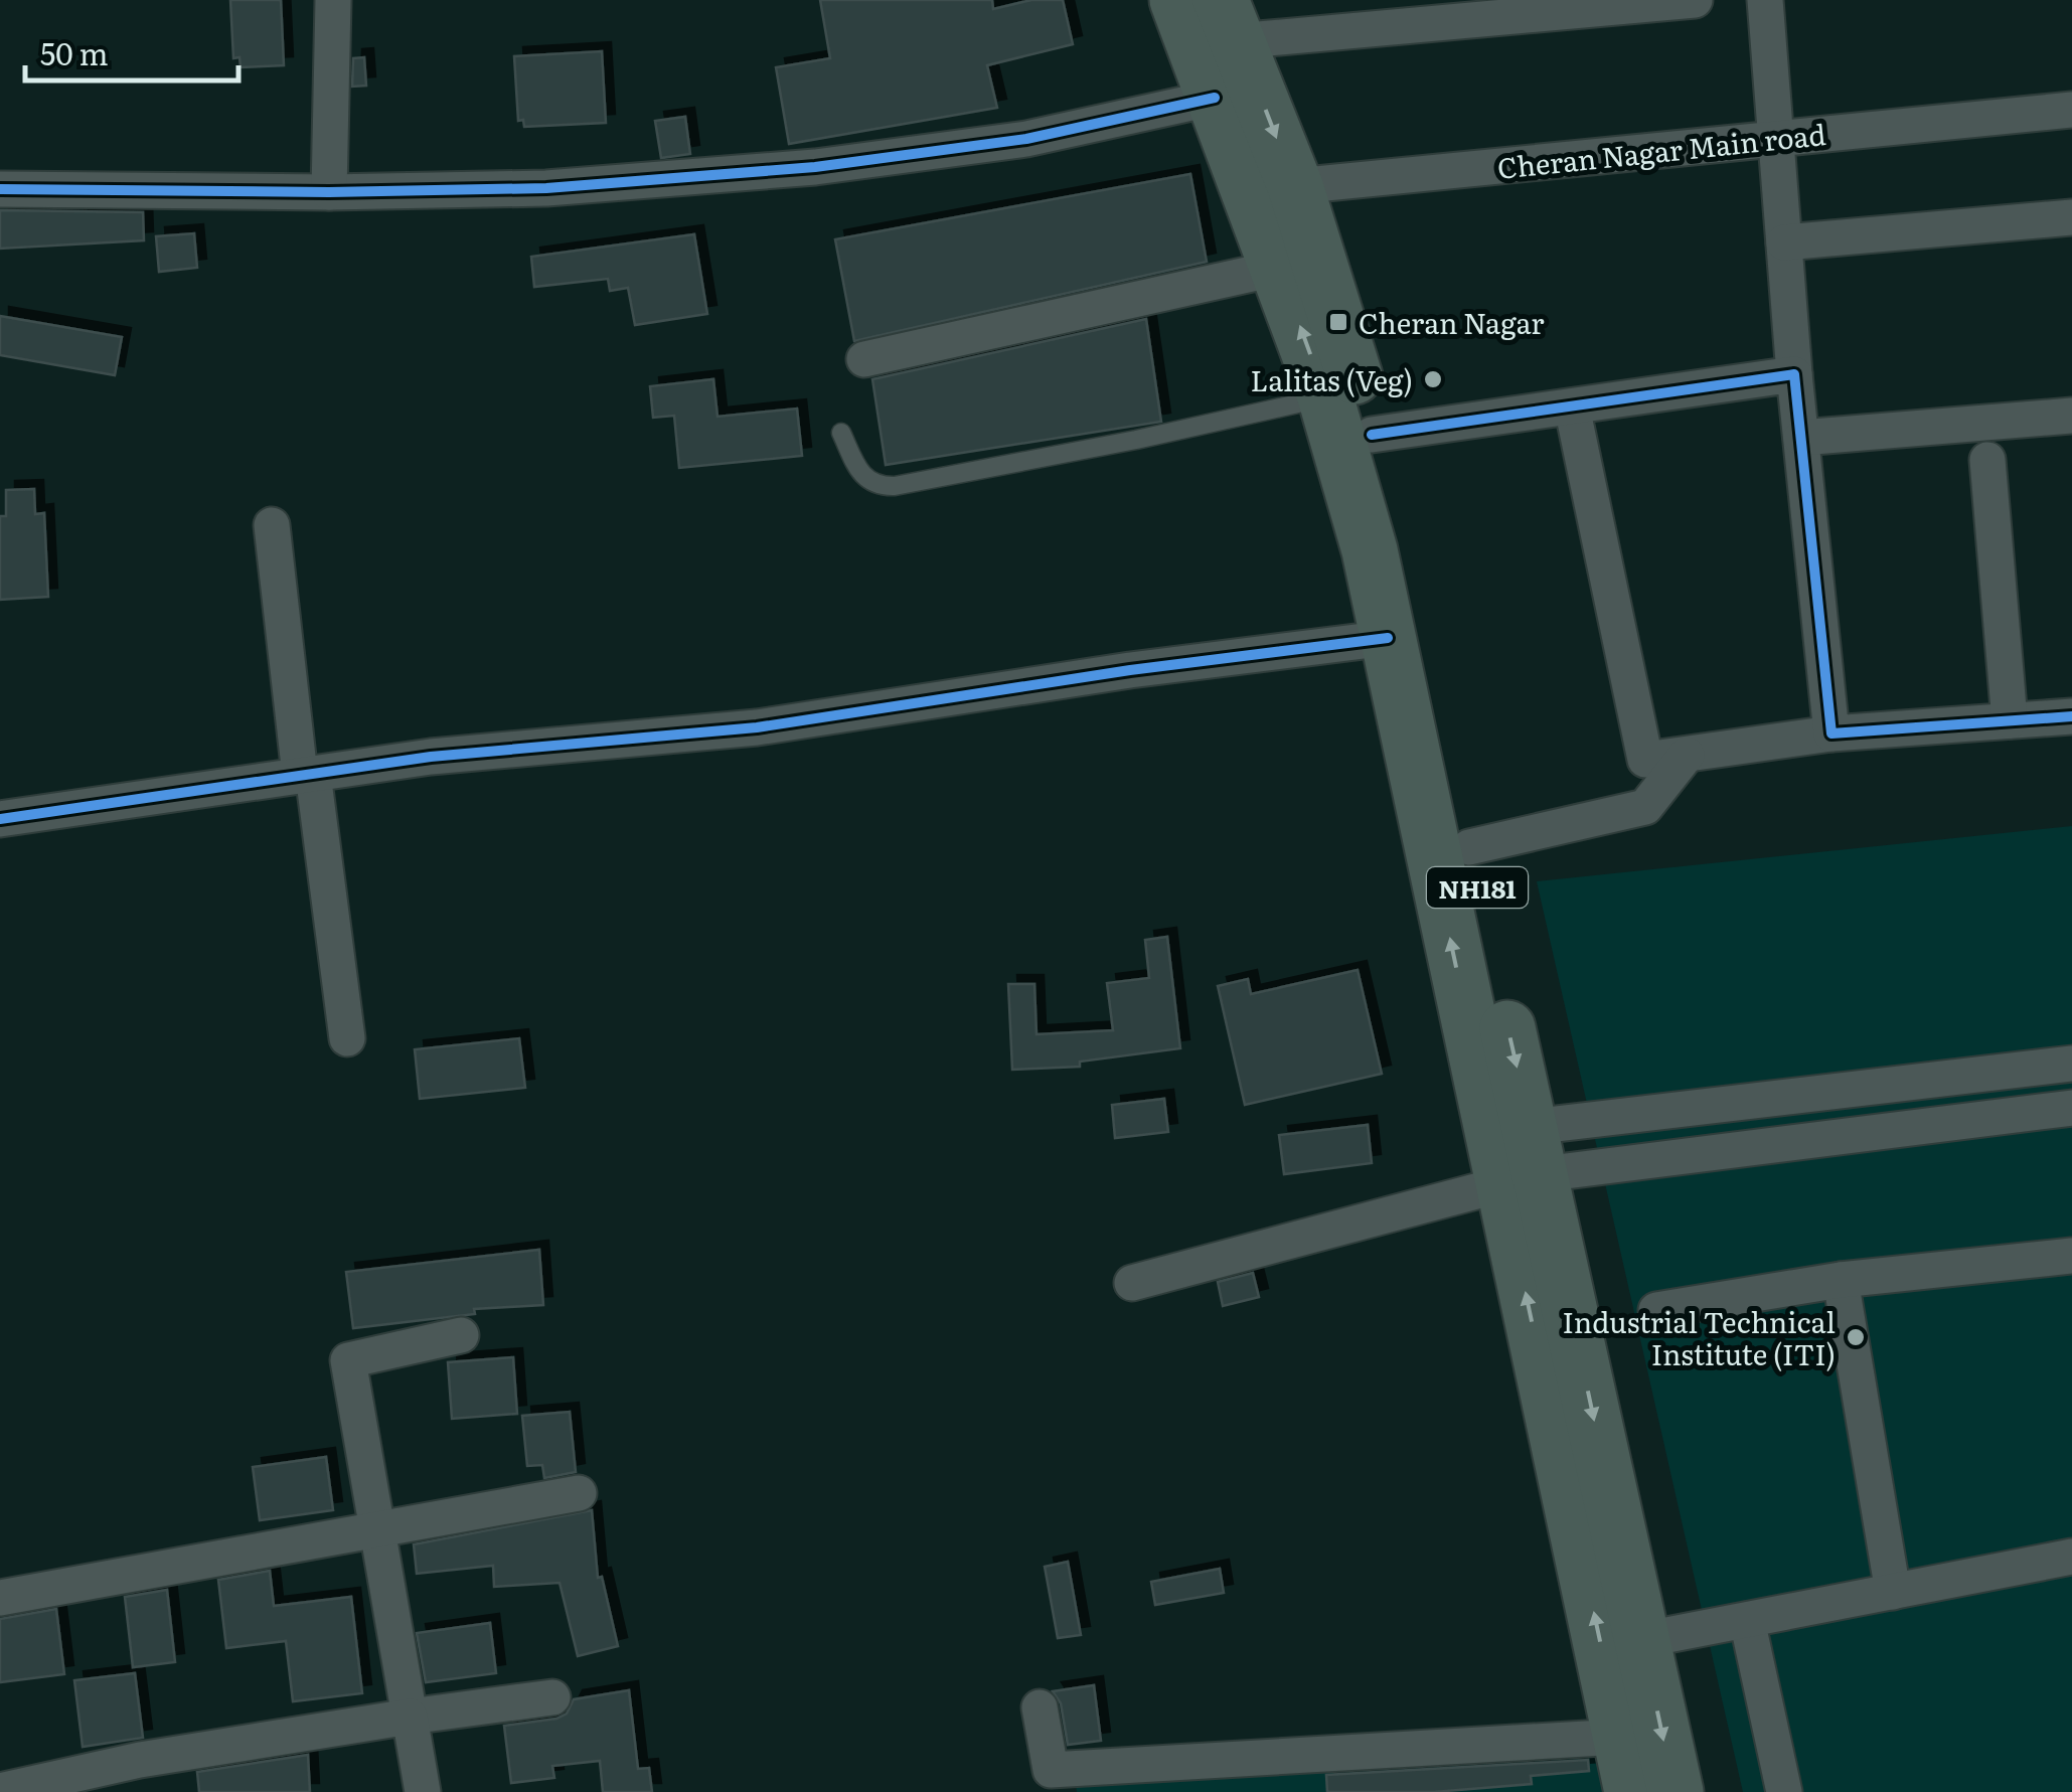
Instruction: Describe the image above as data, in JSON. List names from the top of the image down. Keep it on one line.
{"streets":{"highway":["NH181"],"street":["Cheran Nagar Main road"]},"crossings":[["Cheran Nagar Main road","NH181"]],"places":{"transit":["Cheran Nagar"],"other":["Lalitas (Veg)","Industrial Technical Institute (ITI)"]},"scale_bar":"50 m"}
